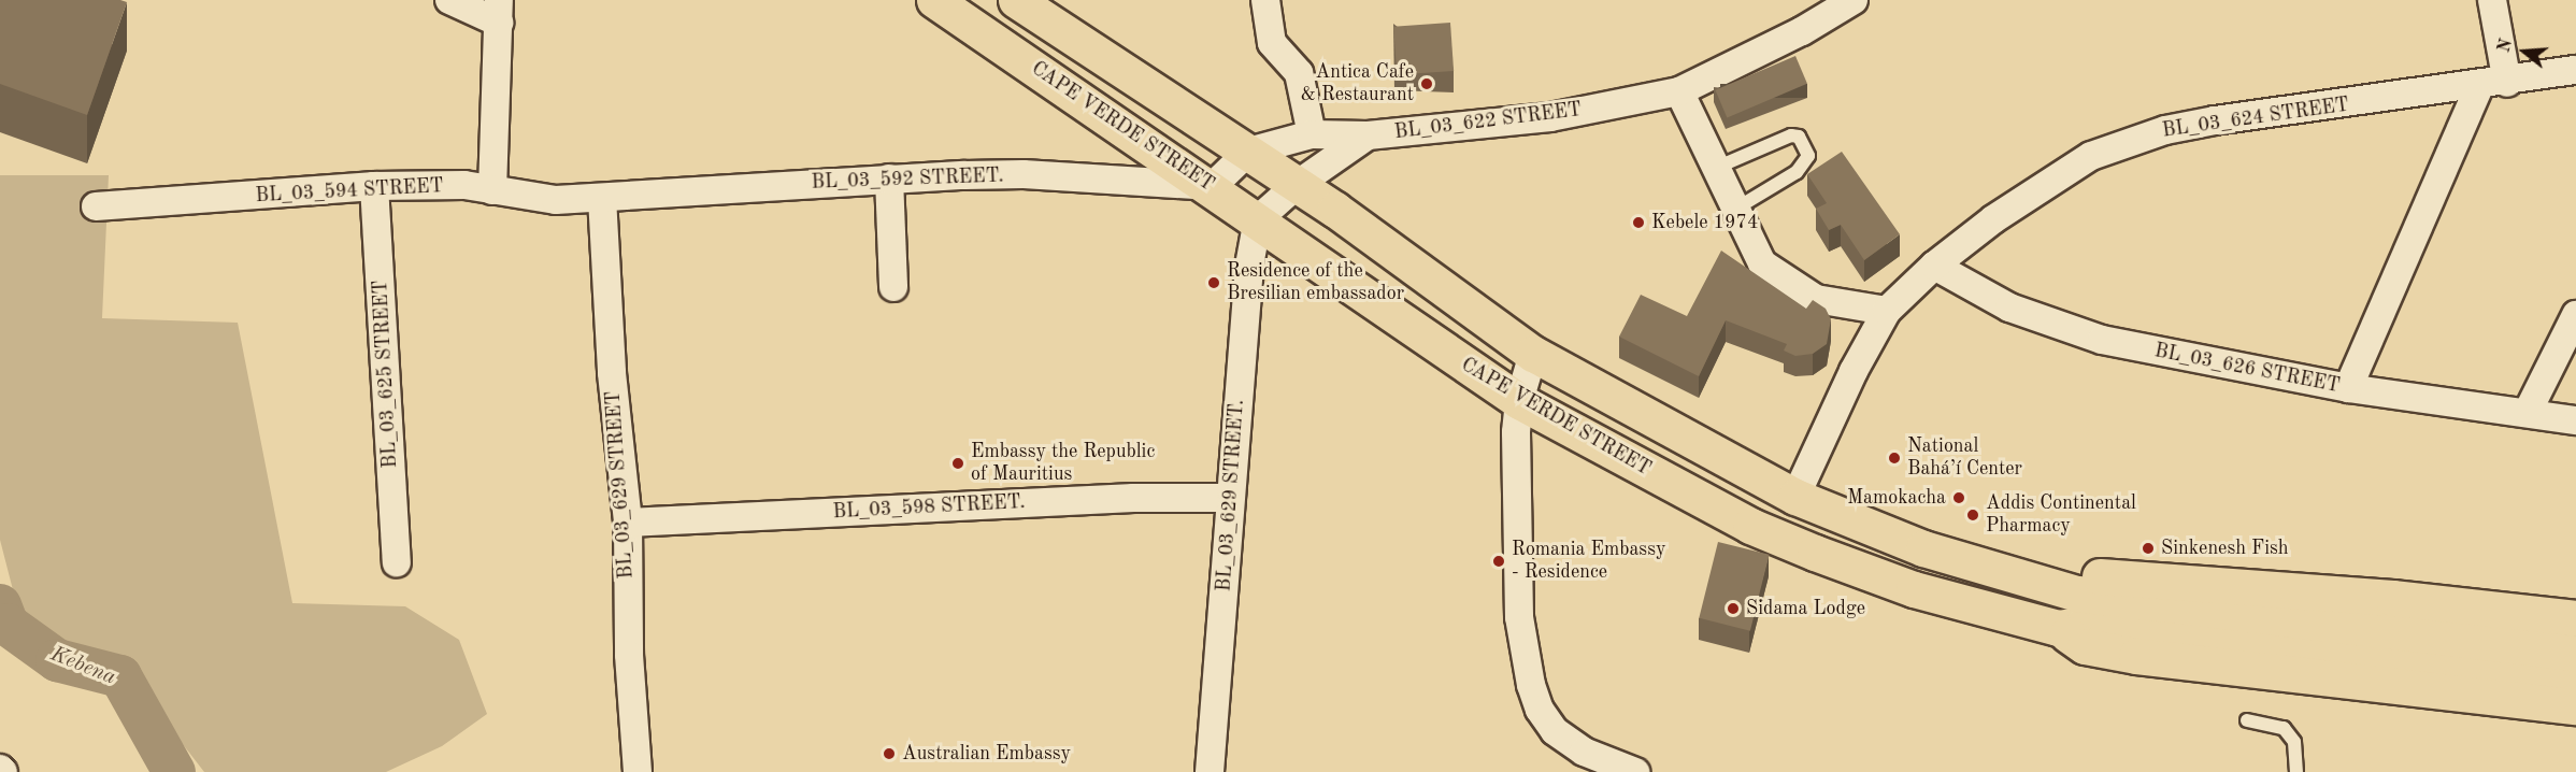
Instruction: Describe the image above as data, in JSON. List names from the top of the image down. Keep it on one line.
{"streets":{"main road":["CAPE VERDE STREET"],"street":["BL_03_624 STREET","BL_03_622 STREET","BL_03_592 STREET.","BL_03_594 STREET","BL_03_626 STREET","BL_03_625 STREET","BL_03_629 STREET","BL_03_629 STREET.","BL_03_598 STREET."]},"crossings":[["BL_03_624 STREET","BL_03_626 STREET"],["CAPE VERDE STREET","BL_03_592 STREET."],["CAPE VERDE STREET","BL_03_629 STREET."],["BL_03_592 STREET.","BL_03_594 STREET"],["BL_03_592 STREET.","BL_03_629 STREET"],["BL_03_594 STREET","BL_03_625 STREET"],["BL_03_594 STREET","BL_03_629 STREET"],["BL_03_629 STREET","BL_03_598 STREET."],["BL_03_629 STREET.","BL_03_598 STREET."]],"water":["Kebena"],"places":["Antica Cafe & Restaurant","Kebele 1974","Residence of the Bresilian embassador","National Bahá’í Center","Embassy the Republic of Mauritius","Mamokacha","Addis Continental Pharmacy","Sinkenesh Fish","Romania Embassy - Residence","Sidama Lodge","Australian Embassy"],"north":"left"}
